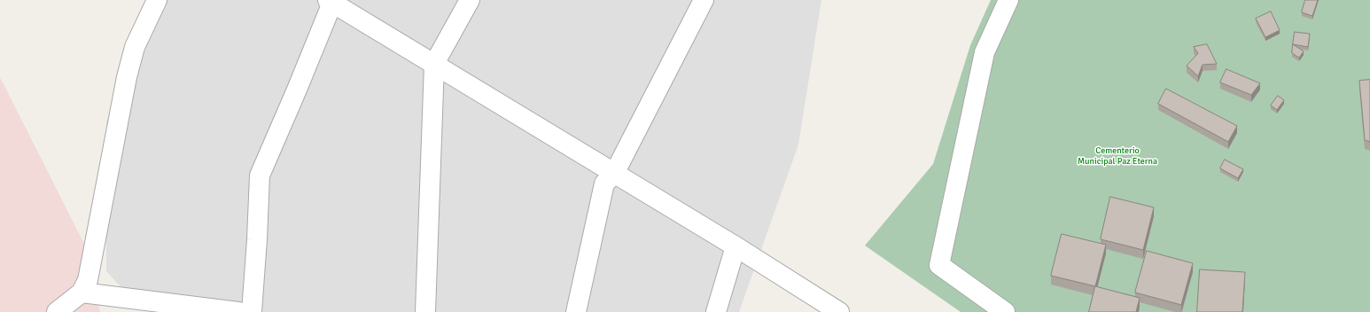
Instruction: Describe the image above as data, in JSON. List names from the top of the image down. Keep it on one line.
{"parks":["Cementerio Municipal Paz Eterna"]}
